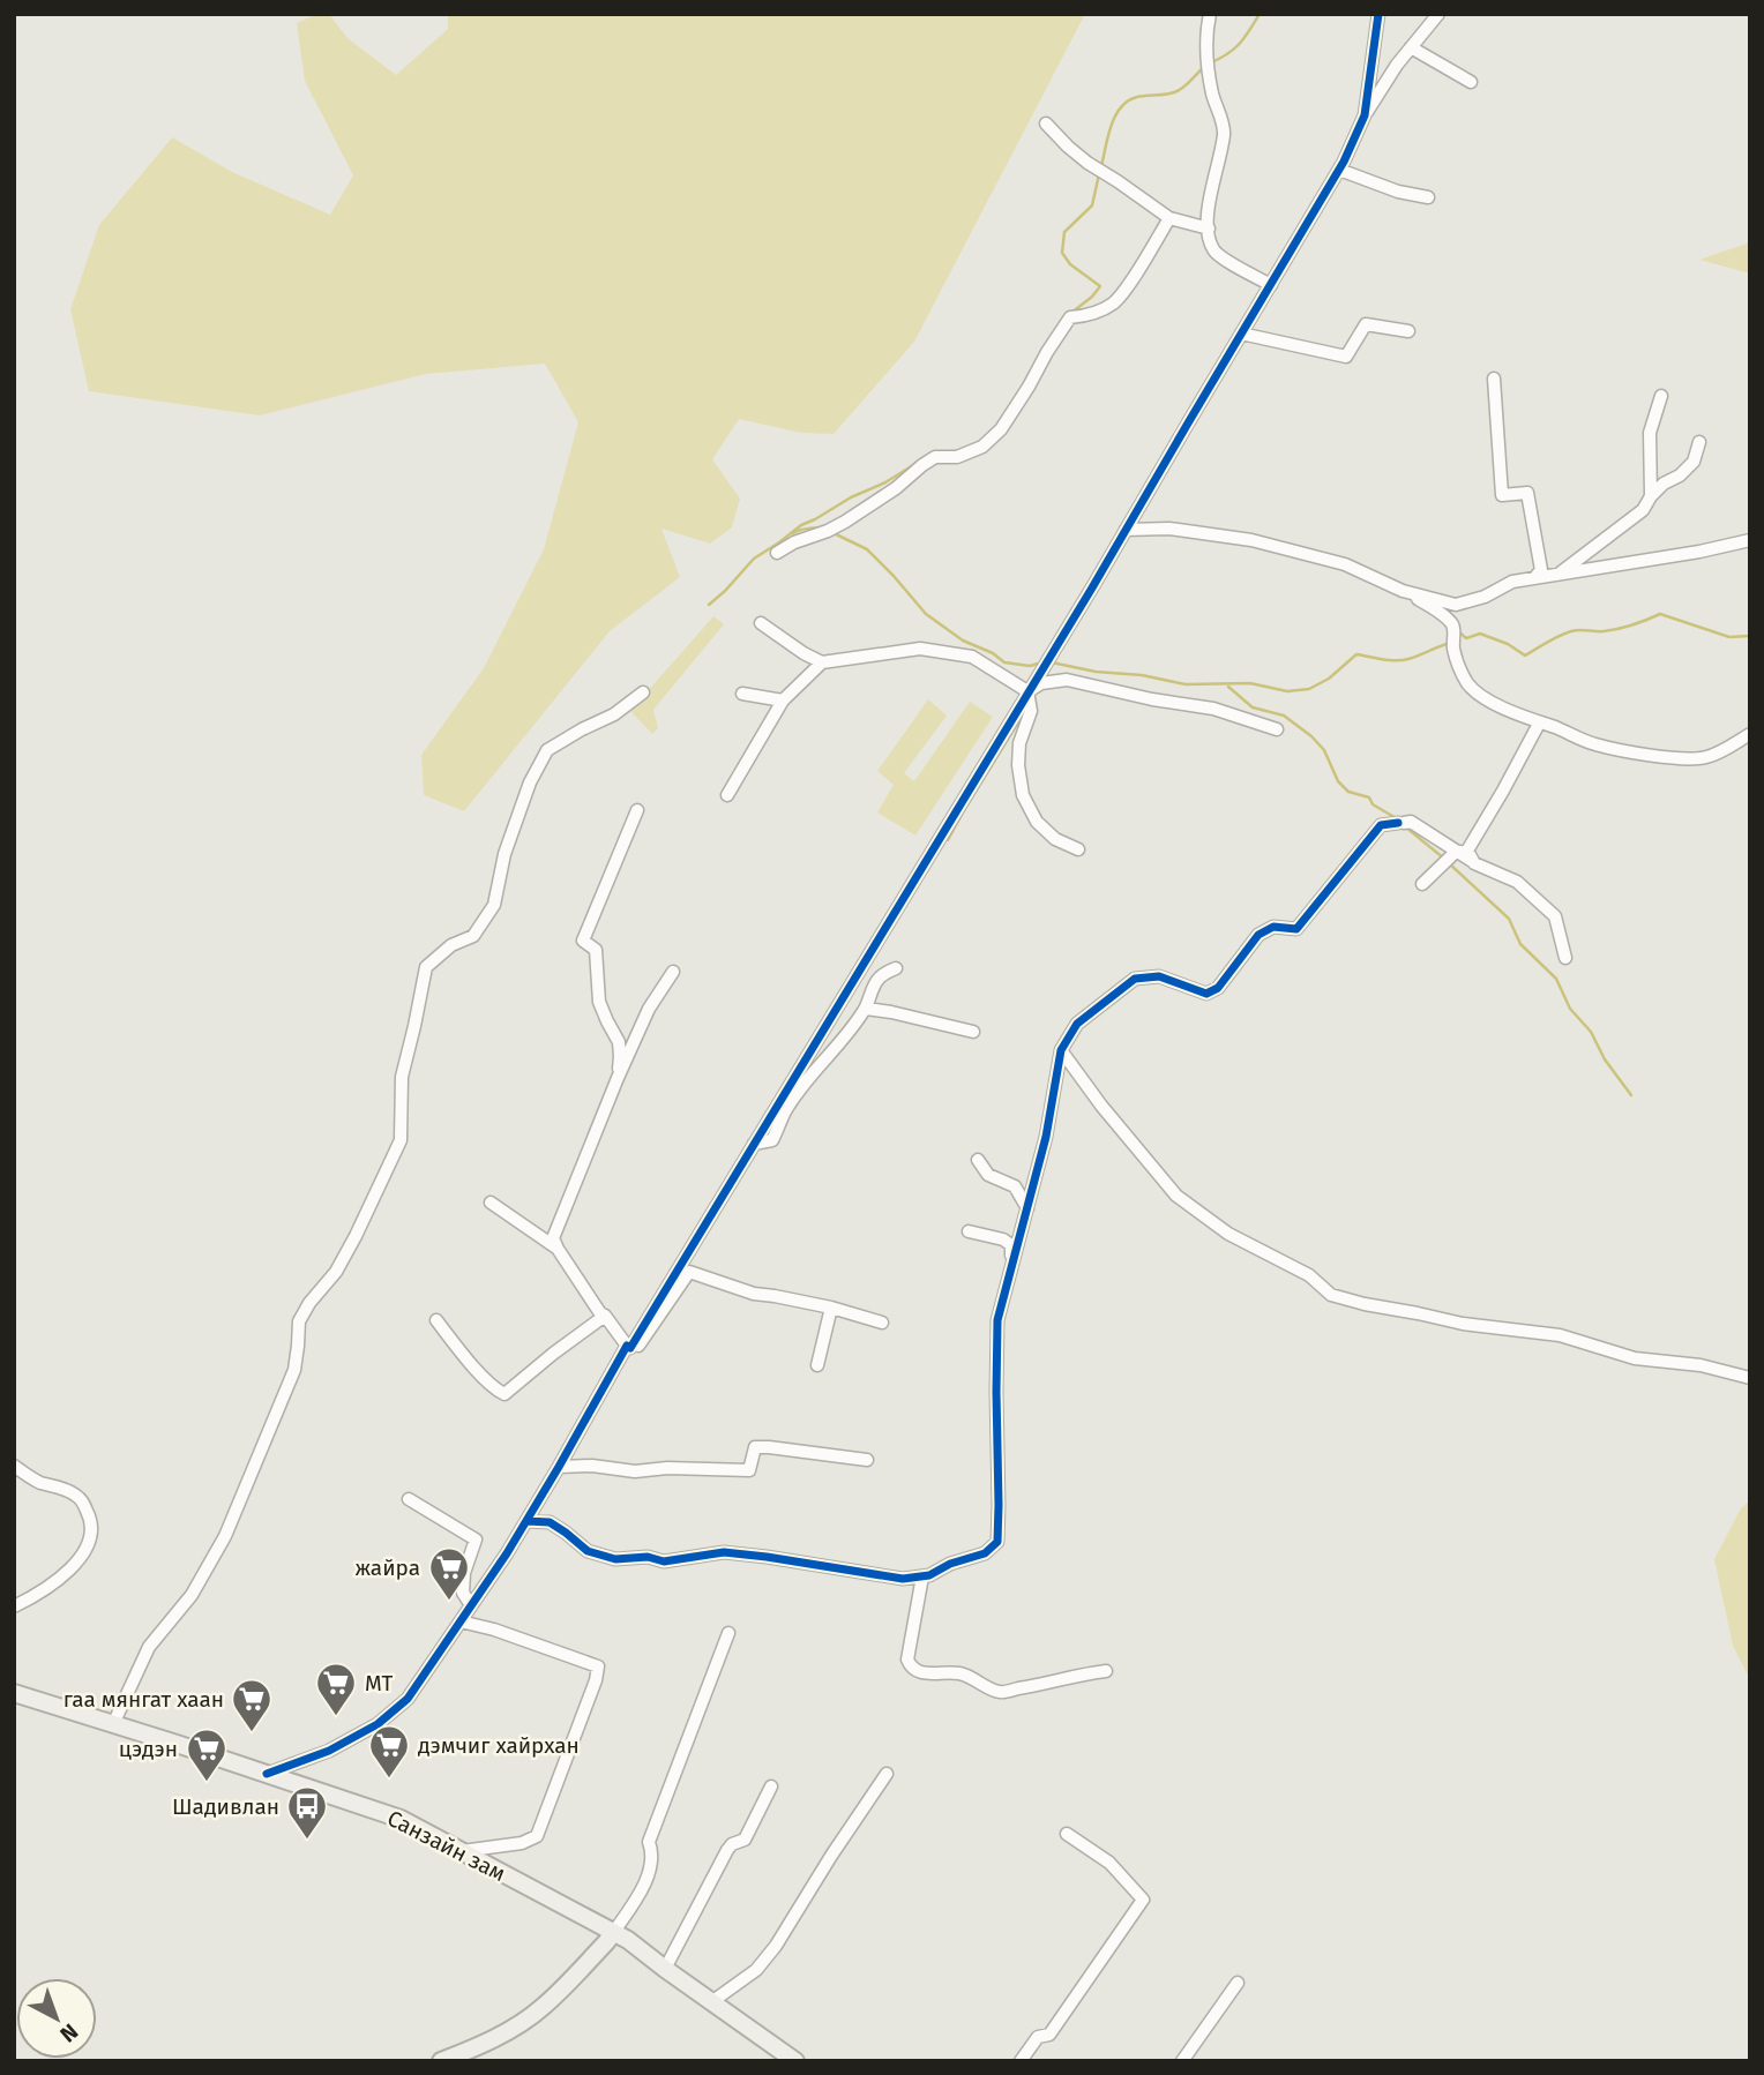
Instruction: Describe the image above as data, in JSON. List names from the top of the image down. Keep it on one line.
{"streets":{"main road":["Санзайн зам"]},"places":{"supermarket":["жайра","MT","гаа мянгат хаан","дэмчиг хайрхан","цэдэн"],"bus stop":["Шадивлан"]},"north":"bottom right"}
